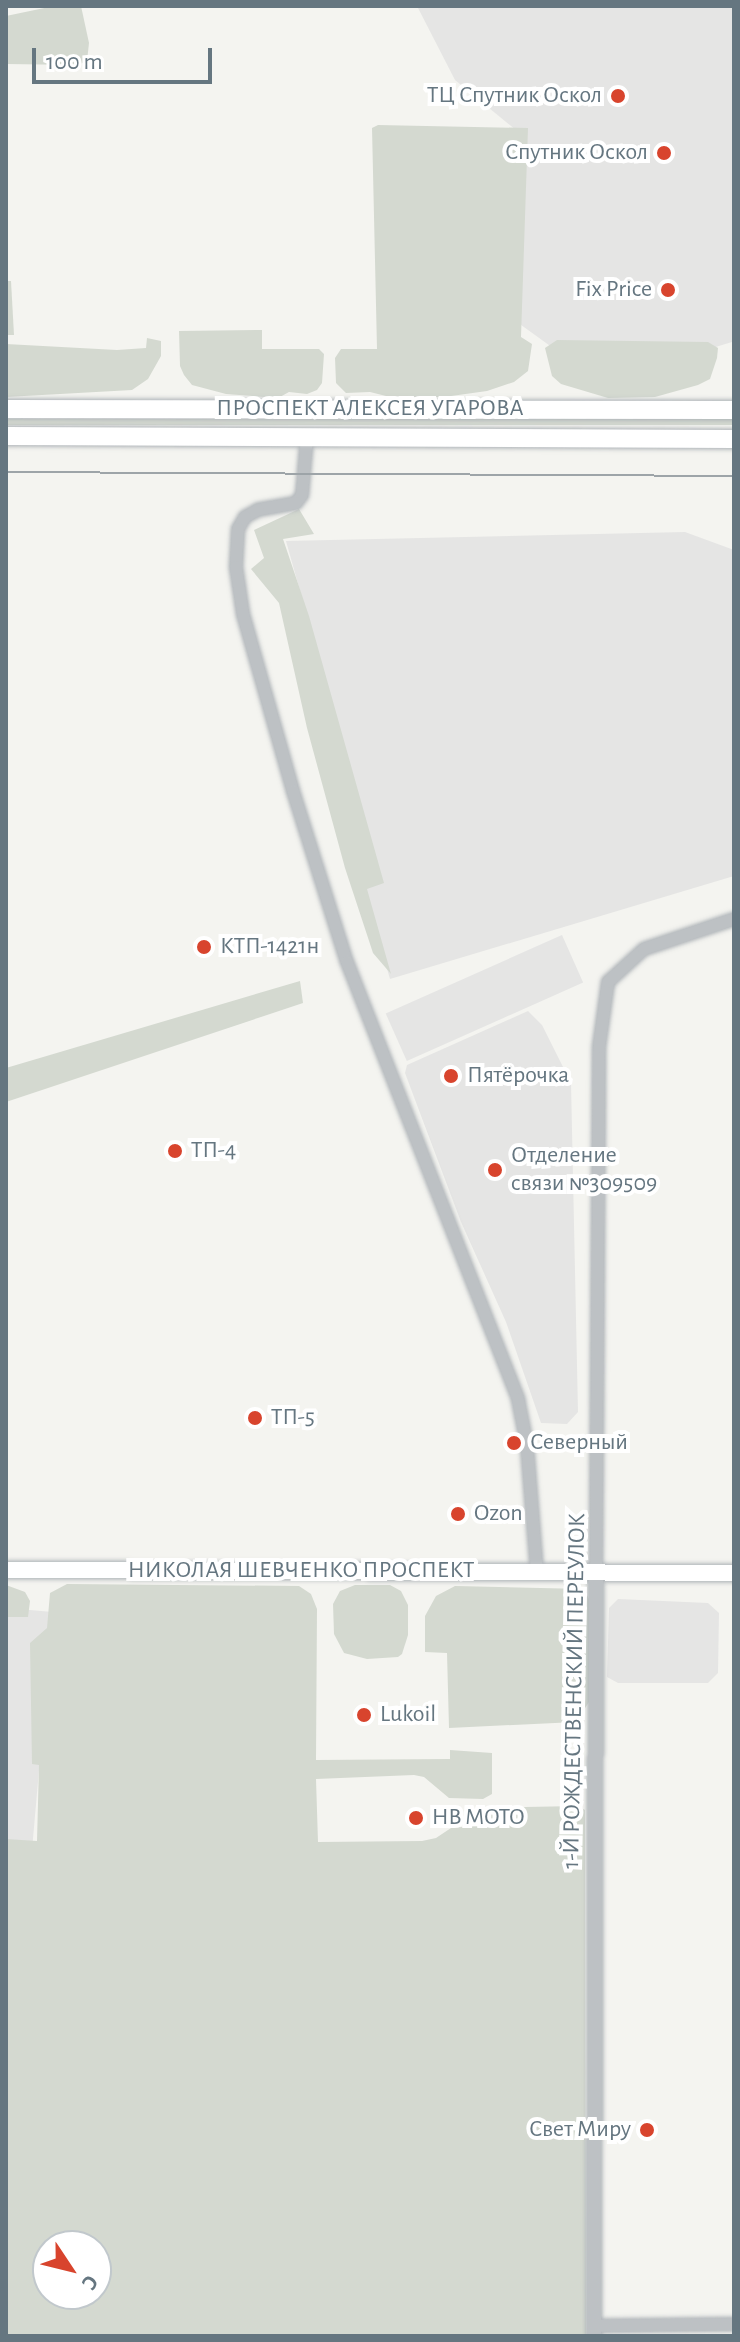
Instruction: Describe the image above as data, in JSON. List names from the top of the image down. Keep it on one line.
{"streets":{"main road":["ПРОСПЕКТ АЛЕКСЕЯ УГАРОВА","НИКОЛАЯ ШЕВЧЕНКО ПРОСПЕКТ"],"street":["1-Й РОЖДЕСТВЕНСКИЙ ПЕРЕУЛОК"]},"crossings":[["НИКОЛАЯ ШЕВЧЕНКО ПРОСПЕКТ","1-Й РОЖДЕСТВЕНСКИЙ ПЕРЕУЛОК"]],"places":["ТЦ Спутник Оскол","Спутник Оскол","Fix Price","КТП-1421н","Пятёрочка","ТП-4","Отделение связи №309509","ТП-5","Северный","Ozon","Lukoil","HB MOTO","Свет Миру"],"scale_bar":"100 m","north":"bottom right"}
